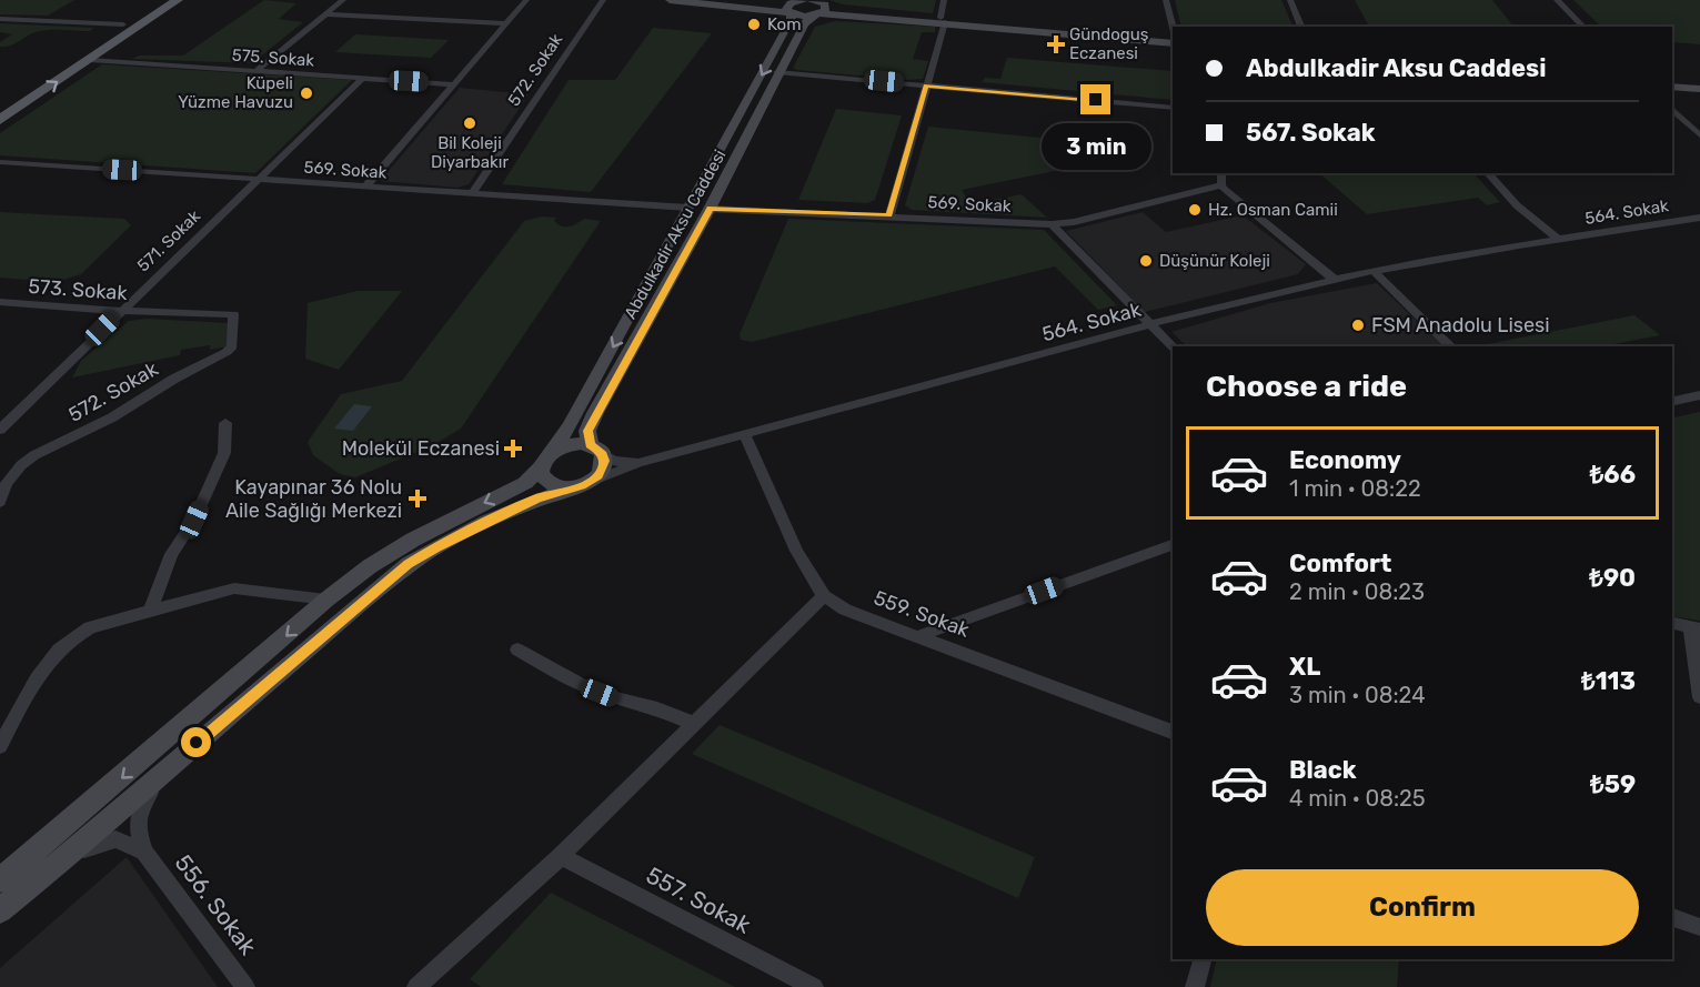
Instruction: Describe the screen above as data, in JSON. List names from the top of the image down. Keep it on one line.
{"streets":{"main road":["Abdulkadir Aksu Caddesi"],"street":["575. Sokak","572. Sokak","569. Sokak","564. Sokak","571. Sokak","573. Sokak","559. Sokak","557. Sokak","556. Sokak"]},"crossings":[["575. Sokak","571. Sokak"],["572. Sokak","569. Sokak"],["572. Sokak","573. Sokak"],["569. Sokak","Abdulkadir Aksu Caddesi"],["569. Sokak","571. Sokak"],["564. Sokak","Abdulkadir Aksu Caddesi"],["564. Sokak","559. Sokak"],["571. Sokak","573. Sokak"]],"places":{"other":["Kom","Küpeli Yüzme Havuzu","Bil Koleji Diyarbakır","Hz. Osman Camii","Düşünür Koleji","FSM Anadolu Lisesi"],"health":["Gündoguş Eczanesi","Molekül Eczanesi","Kayapınar 36 Nolu Aile Sağlığı Merkezi"]},"page":{"banner":["Abdulkadir Aksu Caddesi","567. Sokak"],"bubble":"3 min","heading":"Choose a ride","list":[{"name":"Economy","note":"1 min · 08:22","value":"₺66"},{"name":"Comfort","note":"2 min · 08:23","value":"₺90"},{"name":"XL","note":"3 min · 08:24","value":"₺113"},{"name":"Black","note":"4 min · 08:25","value":"₺59"}],"buttons":"Confirm"}}
